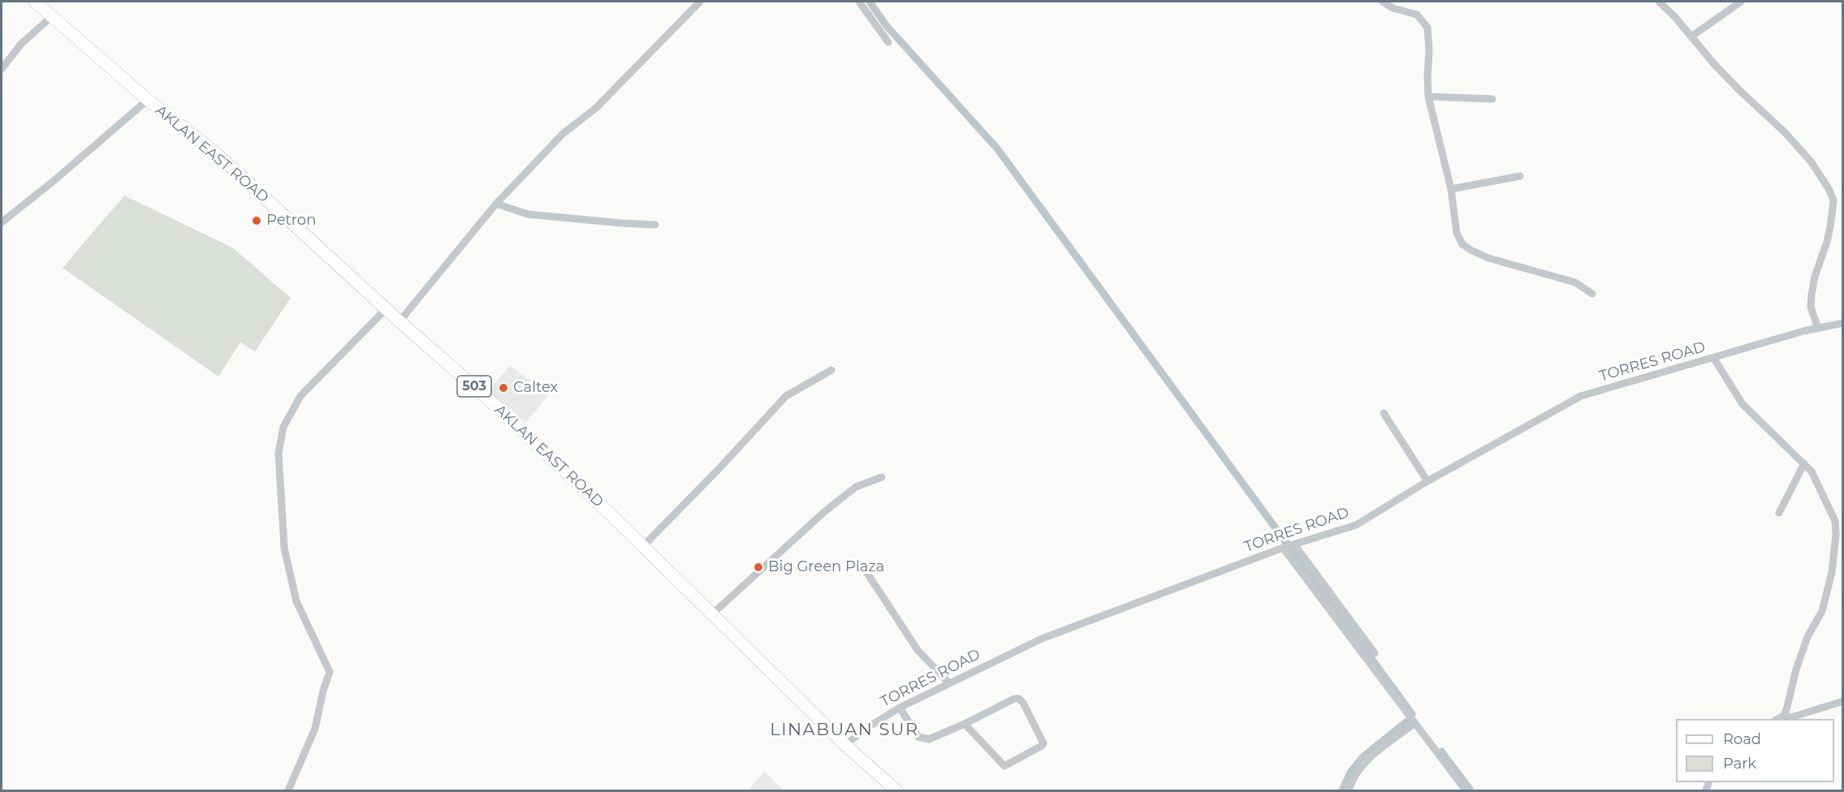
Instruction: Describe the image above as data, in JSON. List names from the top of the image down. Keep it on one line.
{"streets":{"main road":["AKLAN EAST ROAD","503"],"street":["TORRES ROAD"]},"crossings":[["AKLAN EAST ROAD","TORRES ROAD"]],"districts":["LINABUAN SUR"],"places":["Petron","Caltex","Big Green Plaza"],"legend":["Road","Park"]}
